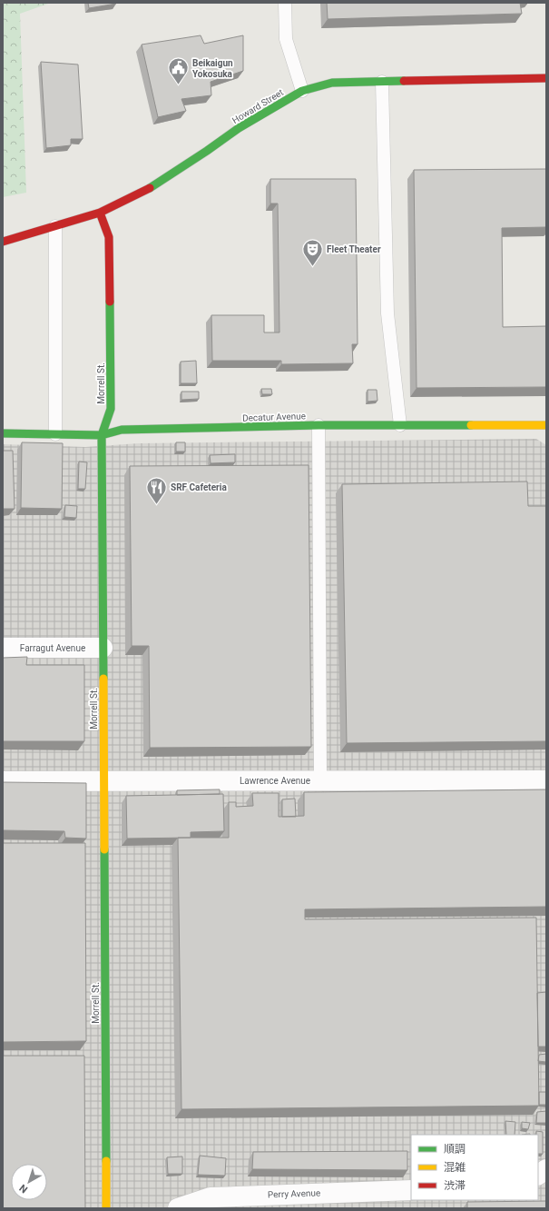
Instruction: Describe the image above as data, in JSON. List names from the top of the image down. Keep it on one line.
{"streets":{"street":["Howard Street","Morrell St.","Decatur Avenue","Farragut Avenue","Lawrence Avenue","Perry Avenue"]},"crossings":[["Howard Street","Morrell St."],["Morrell St.","Decatur Avenue"],["Morrell St.","Farragut Avenue"],["Morrell St.","Lawrence Avenue"]],"places":{"public building":["Beikaigun Yokosuka"],"theatre":["Fleet Theater"],"restaurant":["SRF Cafeteria"]},"legend":["順調","混雑","渋滞"],"north":"bottom left"}
